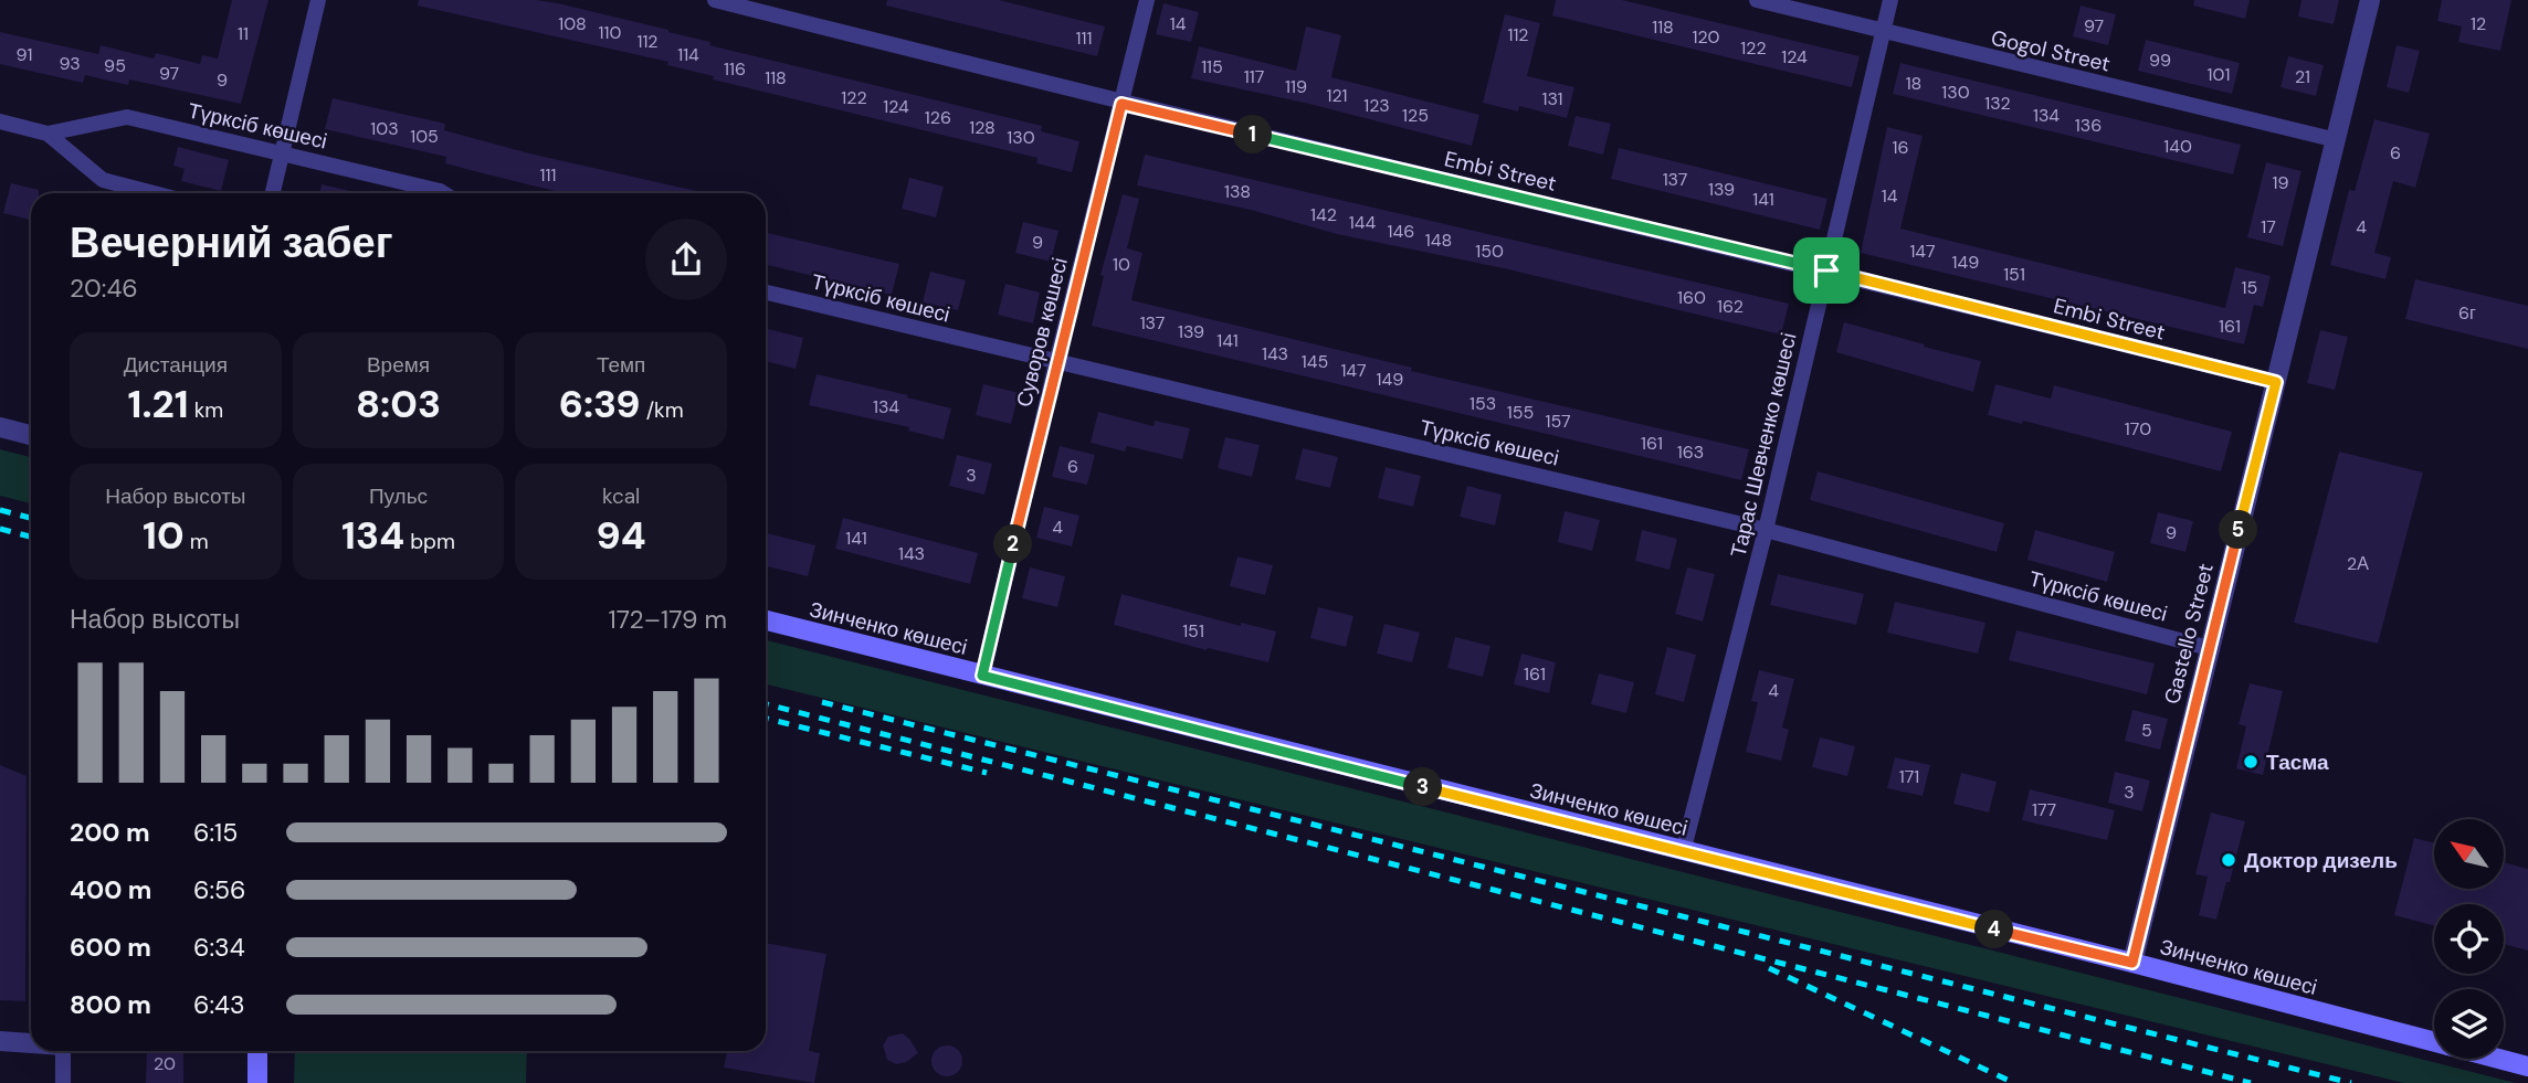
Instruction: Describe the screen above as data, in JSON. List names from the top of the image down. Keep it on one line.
{"streets":{"main road":["Зинченко көшесі"],"street":["Gogol Street","Түрксіб көшесі","Embi Street","Суворов көшесі","Тарас Шевченко көшесі","Gastello Street"]},"crossings":[["Gogol Street","Тарас Шевченко көшесі"],["Gogol Street","Gastello Street"],["Түрксіб көшесі","Суворов көшесі"],["Түрксіб көшесі","Тарас Шевченко көшесі"],["Түрксіб көшесі","Gastello Street"],["Embi Street","Суворов көшесі"],["Embi Street","Тарас Шевченко көшесі"],["Embi Street","Gastello Street"],["Суворов көшесі","Зинченко көшесі"],["Тарас Шевченко көшесі","Зинченко көшесі"],["Зинченко көшесі","Gastello Street"]],"places":["Тасма","Доктор дизель"],"house_numbers":["108","14","12","97","118","110","11","112","120","111","112","122","91","114","124","99","93","95","115","116","97","101","117","21","118","9","18","119","130","121","122","131","132","123","124","125","134","126","136","128","103","105","130","140","16","6","111","137","19","139","138","14","141","142","144","17","4","146","148","9","150","147","149","10","151","15","160","162","6г","137","161","139","141","143","145","147","149","153","134","155","157","170","161","163","6","3","4","9","141","143","2А","151","161","4","5","171","3","177","20"],"north":"top left","page":{"pins":["1","5","2","3","4"],"heading":["Вечерний забег","20:46"],"stats":[["Дистанция","1.21 km"],["Время","8:03"],["Темп","6:39 /km"],["Набор высоты","10 m"],["Пульс","134 bpm"],["kcal","94"]],"chart":["Набор высоты","172–179 m"],"list":[{"name":"200 m","note":"6:15"},{"name":"400 m","note":"6:56"},{"name":"600 m","note":"6:34"},{"name":"800 m","note":"6:43"}]}}
